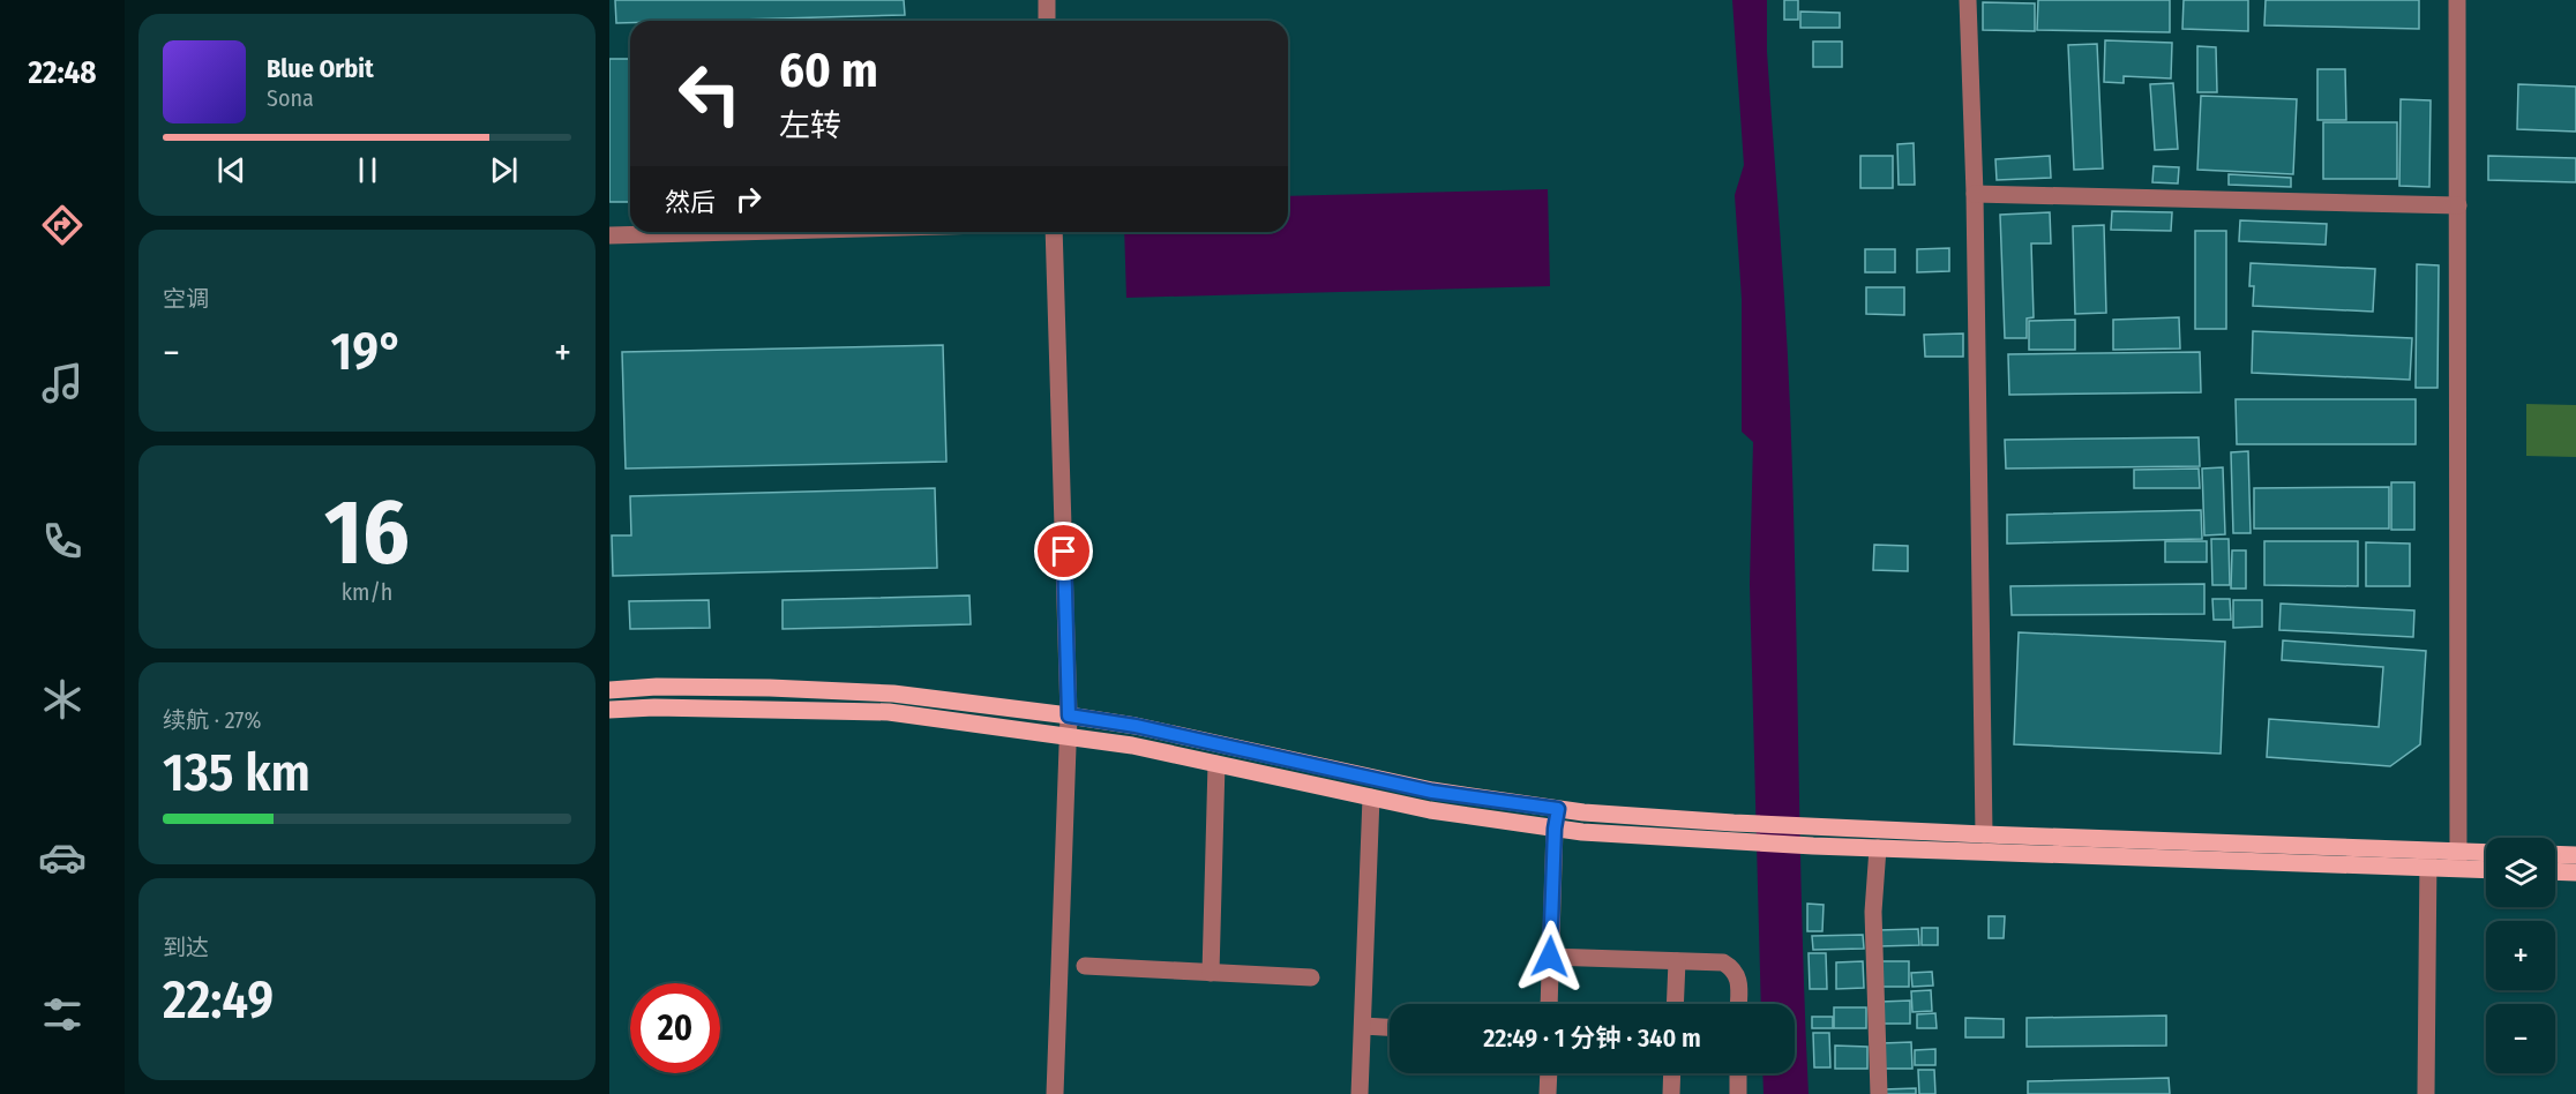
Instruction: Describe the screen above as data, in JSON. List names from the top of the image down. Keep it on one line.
{"page":{"tabs":"22:48","turn":["60 m","左转"],"song":["Blue Orbit","Sona"],"then":"然后","tile":["空调",["16","km/h"],["续航 · 27%","135 km"],["到达","22:49"]],"heat":["−","19°","+"],"map_buttons":["+","−"],"limit":"20","trip":"22:49 · 1 分钟 · 340 m"}}
